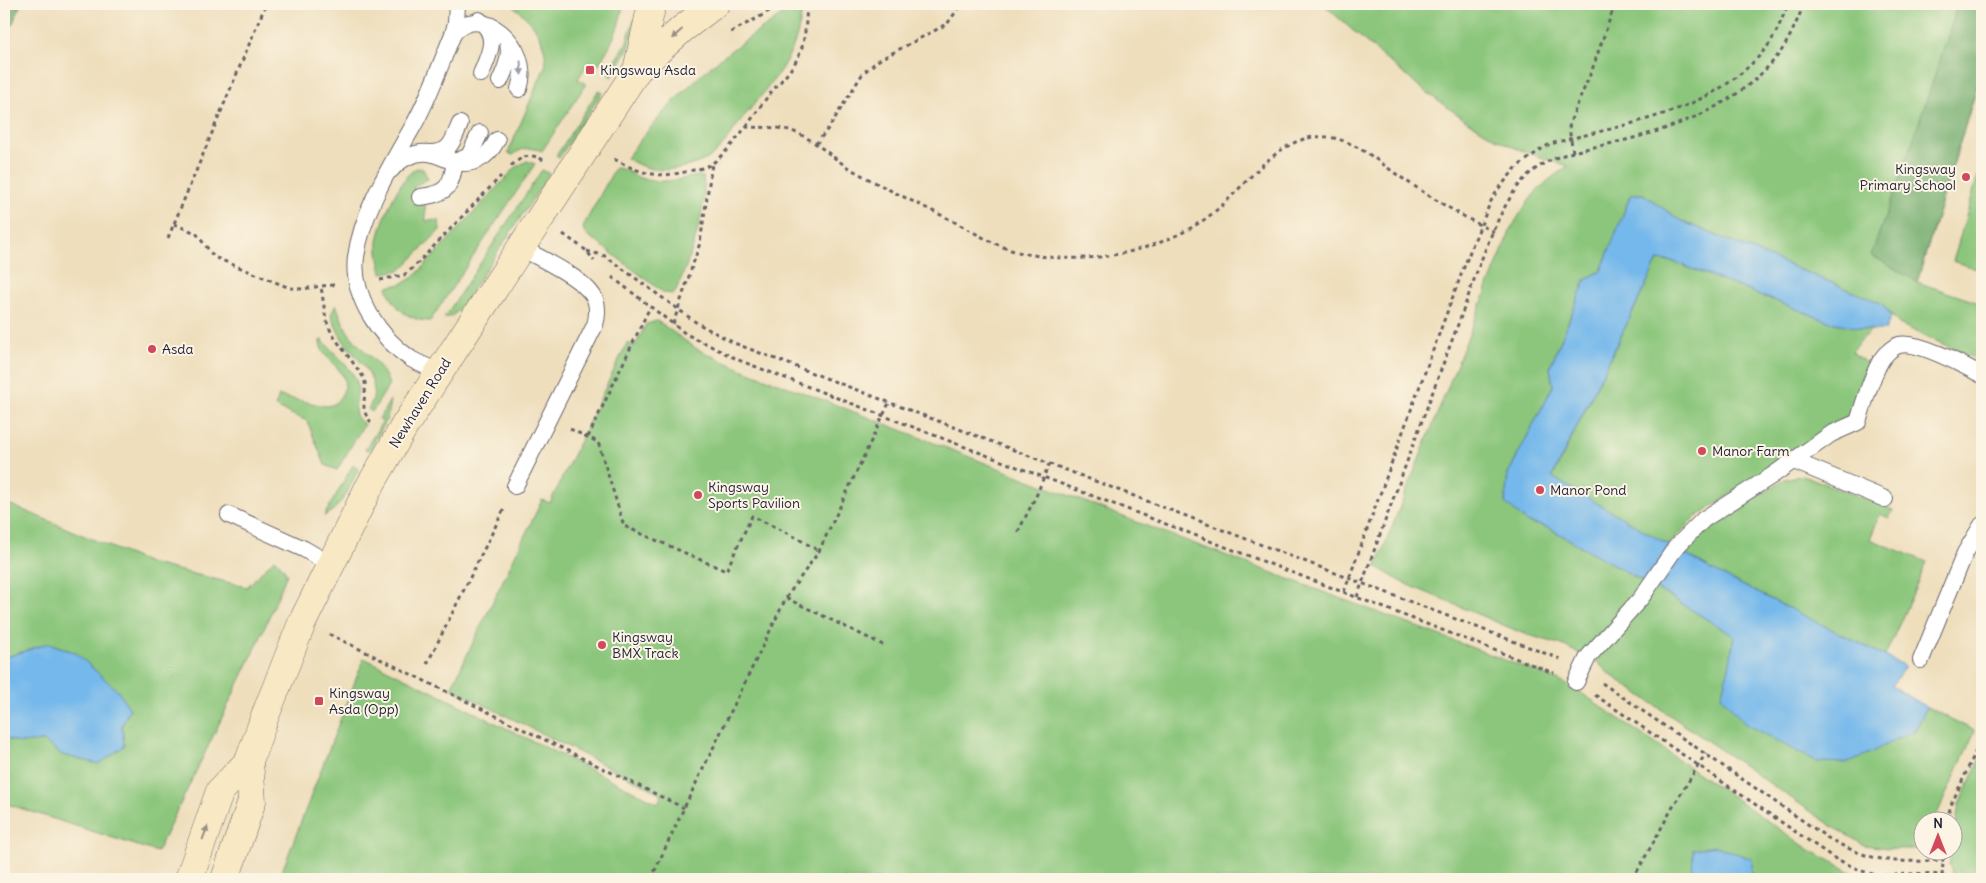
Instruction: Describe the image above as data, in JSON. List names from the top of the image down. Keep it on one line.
{"streets":{"street":["Newhaven Road"]},"places":{"transit":["Kingsway Asda","Kingsway Asda (Opp)"],"other":["Kingsway Primary School","Asda","Manor Farm","Manor Pond","Kingsway Sports Pavilion","Kingsway BMX Track"]},"north":"top"}
